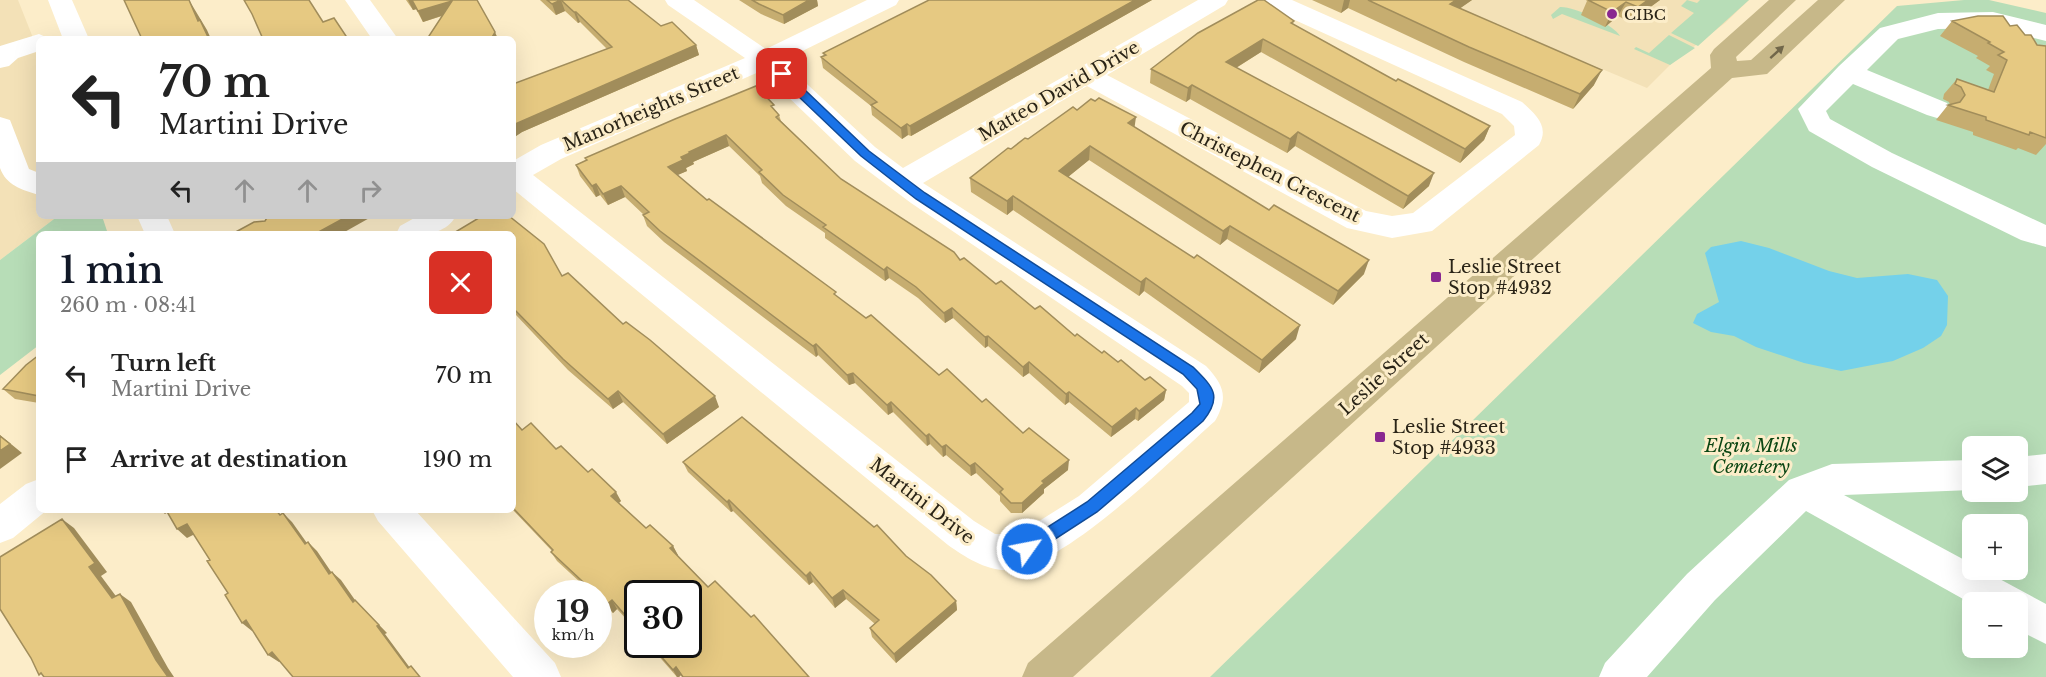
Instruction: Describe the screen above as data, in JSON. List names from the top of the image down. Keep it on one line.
{"streets":{"main road":["Leslie Street"],"street":["Matteo David Drive","Manorheights Street","Christephen Crescent","Martini Drive"]},"crossings":[["Matteo David Drive","Christephen Crescent"],["Matteo David Drive","Martini Drive"],["Manorheights Street","Martini Drive"]],"parks":["Elgin Mills Cemetery"],"places":{"other":["CIBC"],"transit":["Leslie Street Stop #4932","Leslie Street Stop #4933"]},"page":{"turn":["70 m","Martini Drive"],"heading":["1 min","260 m · 08:41"],"list":[{"name":"Turn left","note":"Martini Drive","value":"70 m"},{"name":"Arrive at destination","value":"190 m"}],"map_buttons":["+","−"],"speed":"19 km/h","limit":"30"}}
